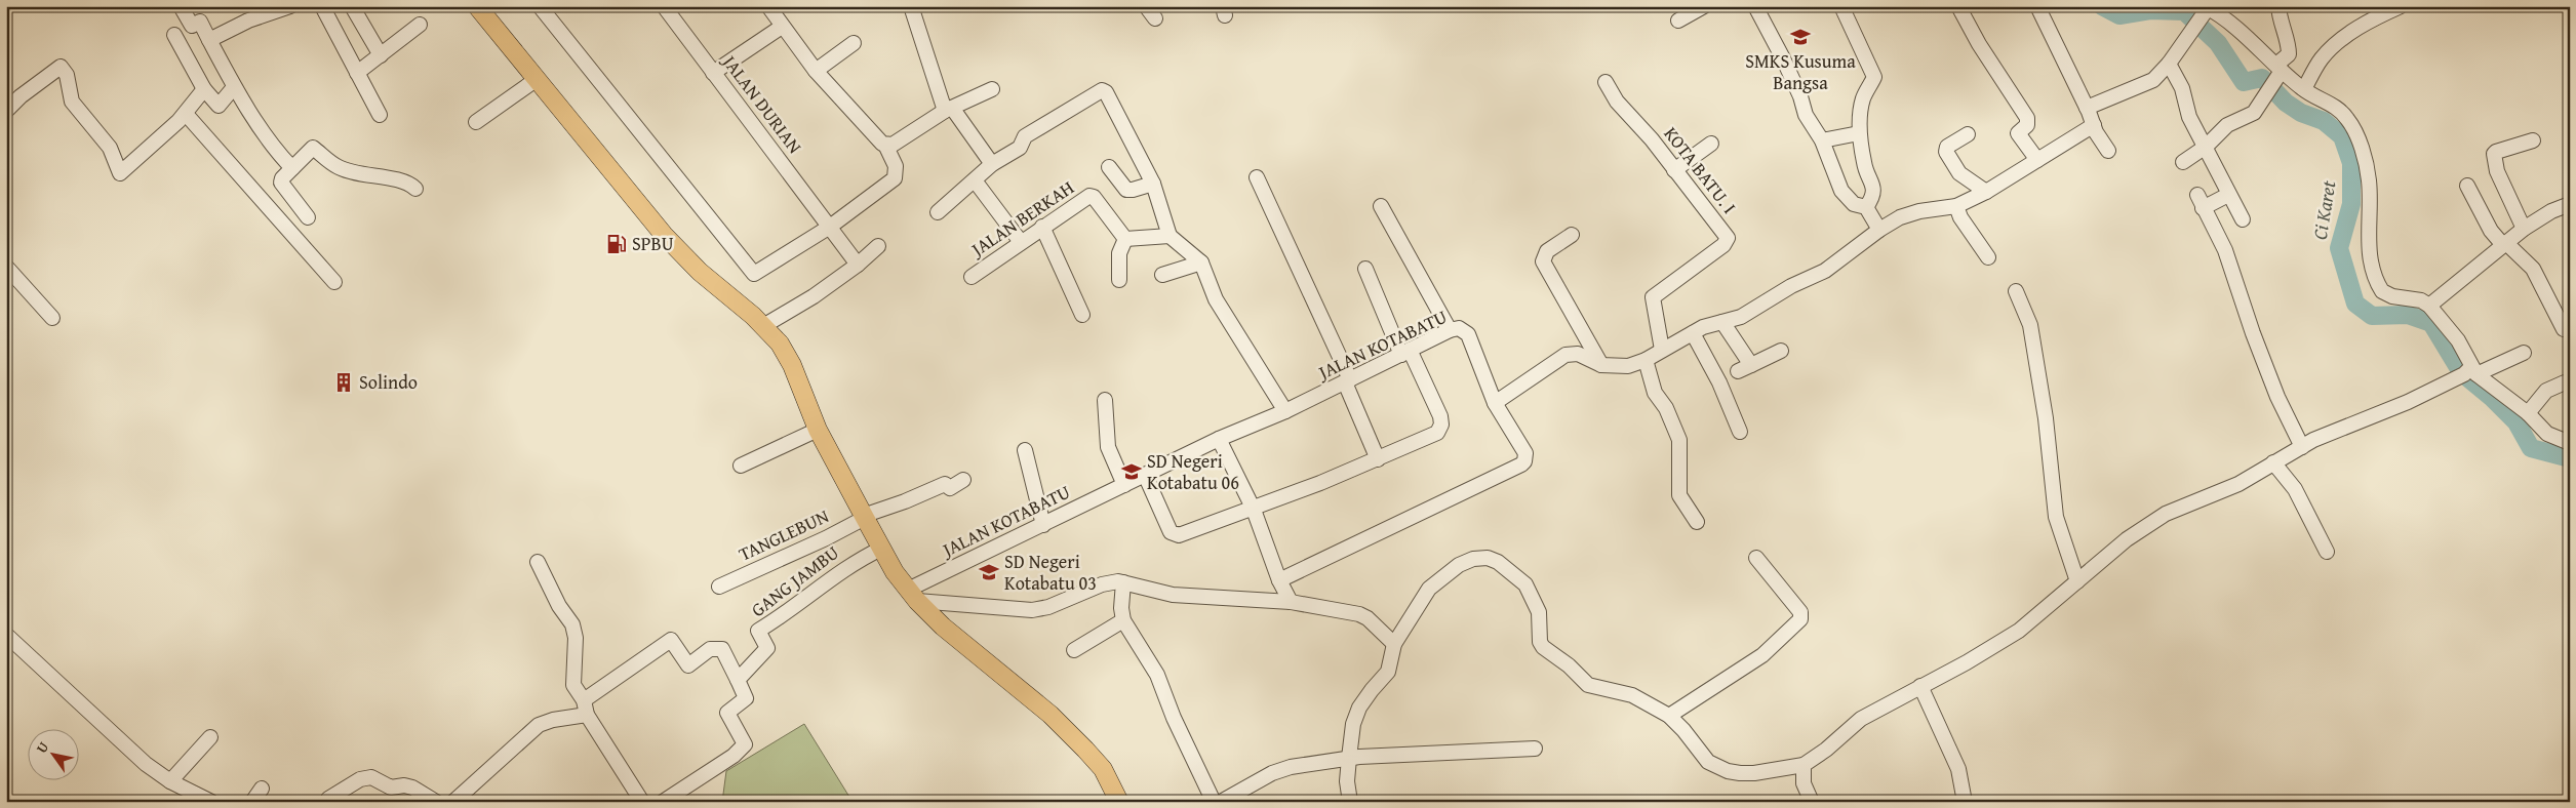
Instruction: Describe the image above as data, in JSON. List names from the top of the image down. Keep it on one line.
{"streets":{"street":["JALAN DURIAN","KOTA BATU. I","JALAN BERKAH","JALAN KOTABATU","TANGLEBUN","GANG JAMBU"]},"water":["Ci Karet"],"places":{"school or university":["SMKS Kusuma Bangsa","SD Negeri Kotabatu 06","SD Negeri Kotabatu 03"],"fuel station":["SPBU"],"building":["Solindo"]},"north":"top left"}
